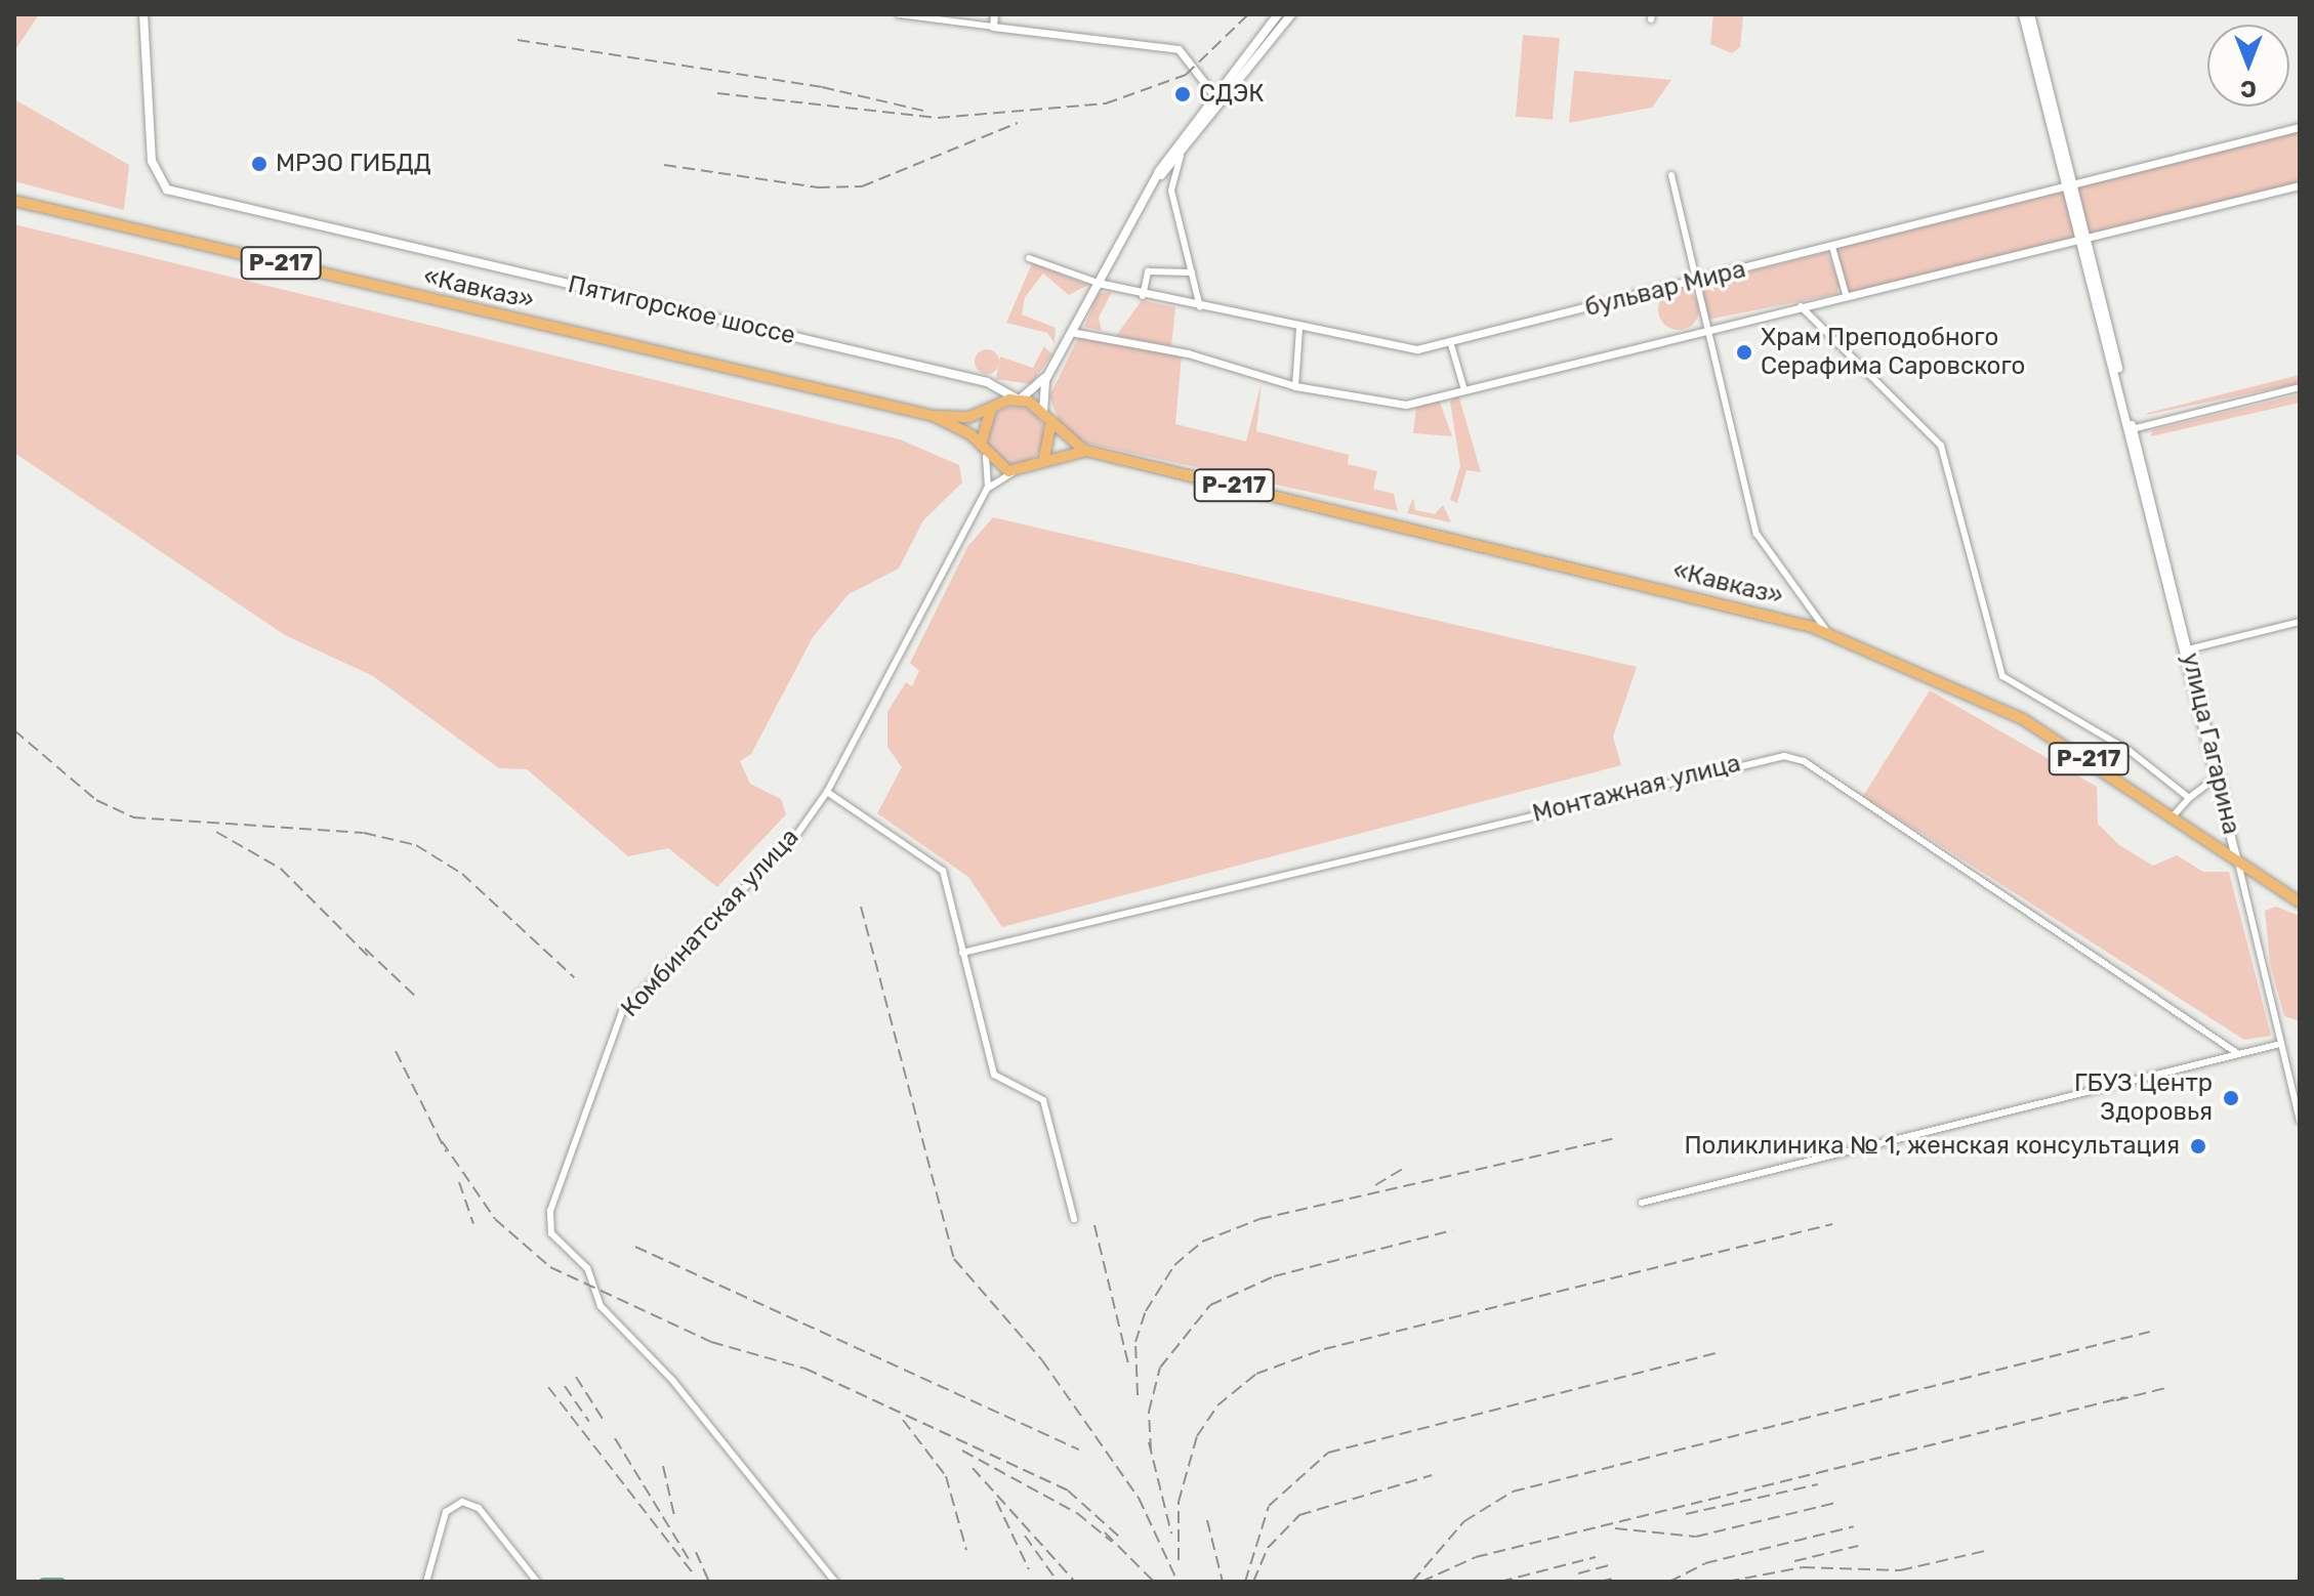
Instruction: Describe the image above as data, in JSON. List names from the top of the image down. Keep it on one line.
{"streets":{"highway":["Р-217","«Кавказ»"],"main road":["Пятигорское шоссе","улица Гагарина"],"street":["бульвар Мира","Монтажная улица","Комбинатская улица"]},"crossings":[["«Кавказ»","Пятигорское шоссе"],["«Кавказ»","улица Гагарина"],["«Кавказ»","Комбинатская улица"],["бульвар Мира","улица Гагарина"],["Пятигорское шоссе","Комбинатская улица"]],"places":["СДЭК","МРЭО ГИБДД","Храм Преподобного Серафима Саровского","ГБУЗ Центр Здоровья","Поликлиника № 1, женская консультация"],"north":"bottom"}
